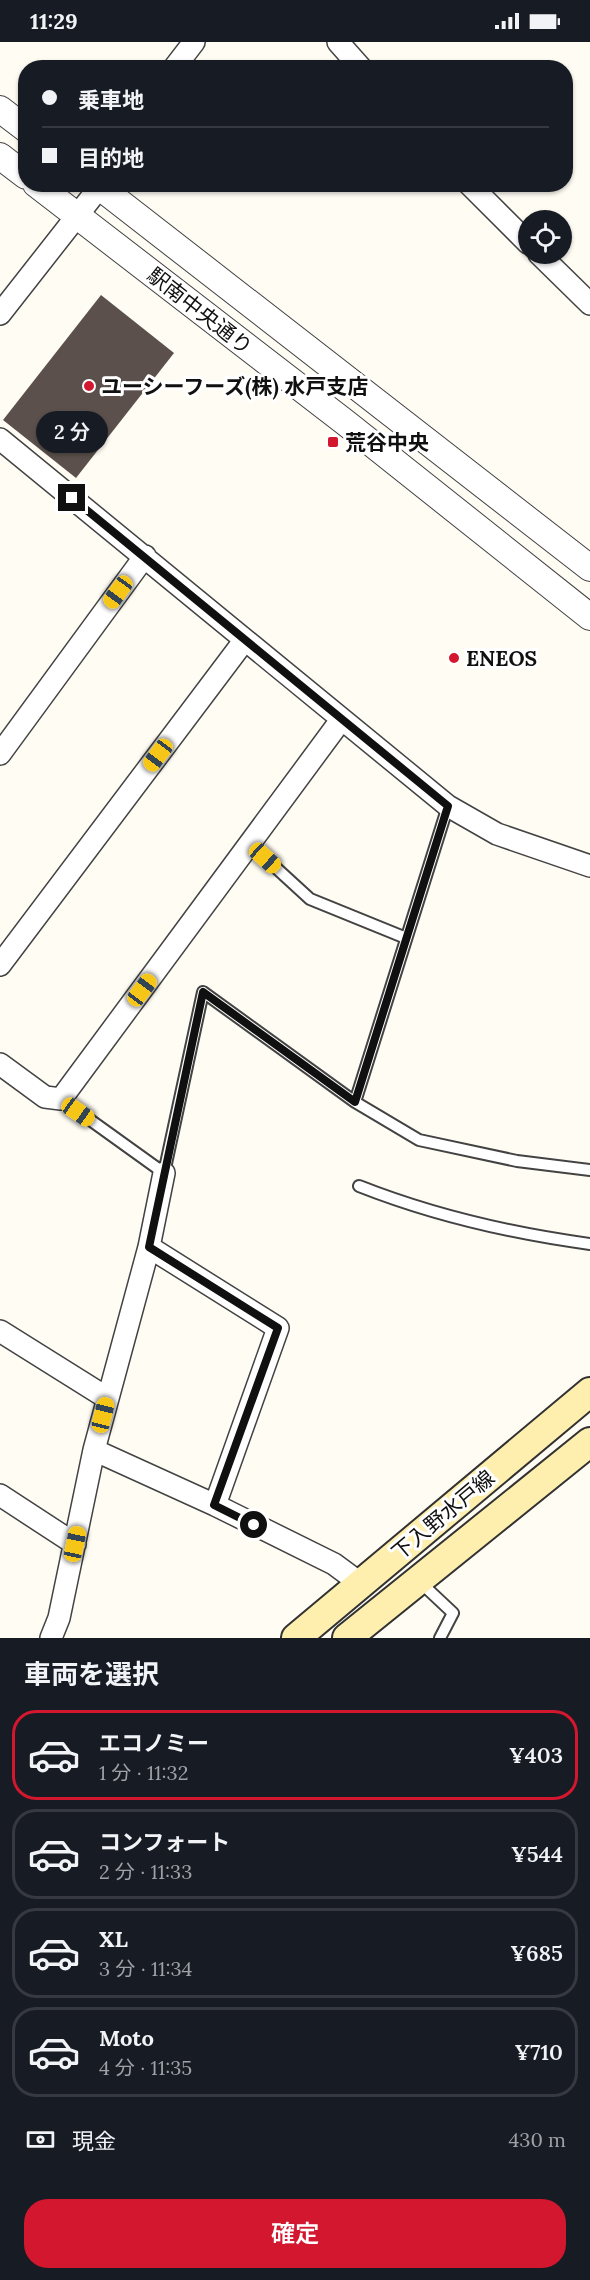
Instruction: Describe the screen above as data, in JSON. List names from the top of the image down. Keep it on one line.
{"streets":{"main road":["下入野水戸線"],"street":["駅南中央通り"]},"places":{"other":["ユーシーフーズ(株) 水戸支店","ENEOS"],"transit":["荒谷中央"]},"page":{"status":"11:29","banner":["乗車地","目的地"],"bubble":"2 分","heading":"車両を選択","list":[{"name":"エコノミー","note":"1 分 · 11:32","value":"¥403"},{"name":"コンフォート","note":"2 分 · 11:33","value":"¥544"},{"name":"XL","note":"3 分 · 11:34","value":"¥685"},{"name":"Moto","note":"4 分 · 11:35","value":"¥710"}],"pay":["現金","430 m"],"buttons":"確定"}}
